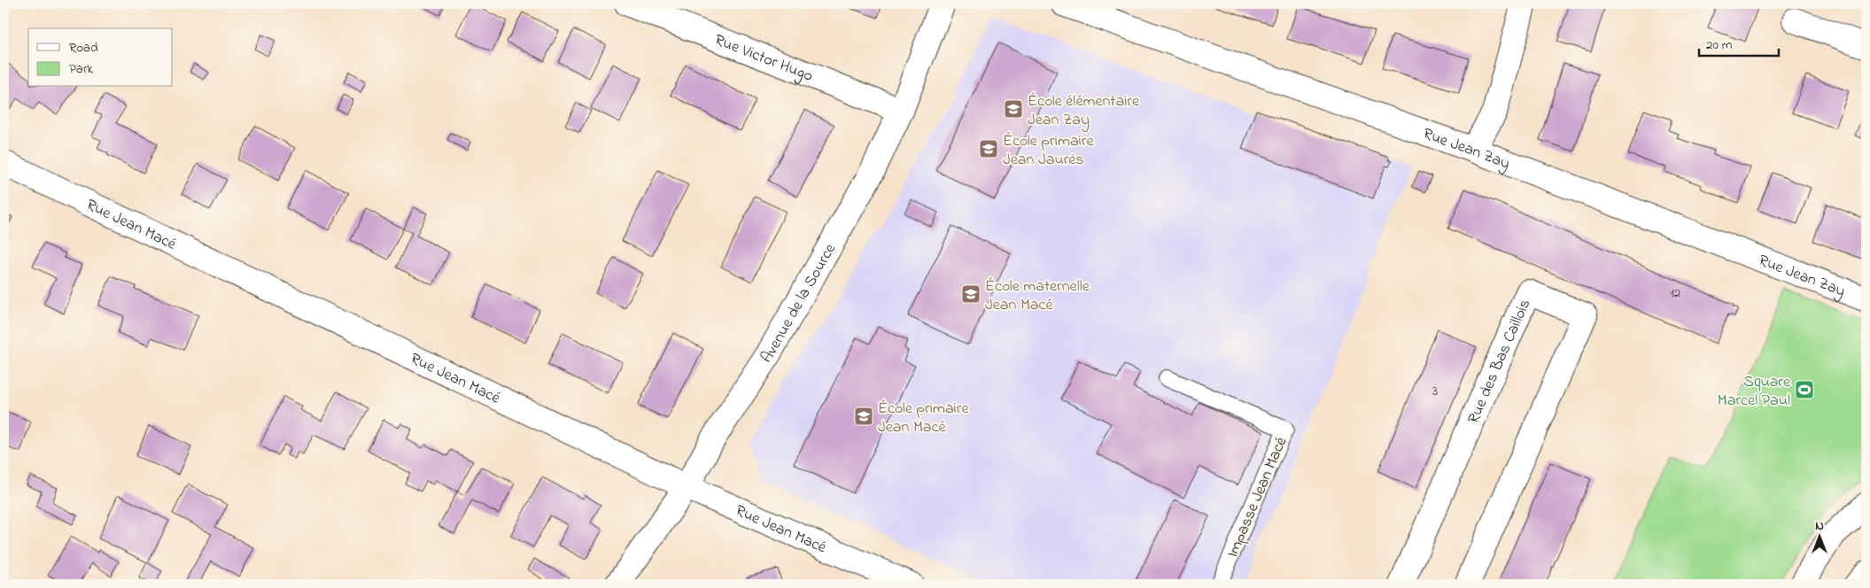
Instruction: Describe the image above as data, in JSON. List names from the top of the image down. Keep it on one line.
{"streets":{"street":["Rue Victor Hugo","Rue Jean Zay","Rue Jean Macé","Avenue de la Source","Rue des Bas Caillois"],"lane":["Impasse Jean Macé"]},"crossings":[["Rue Victor Hugo","Avenue de la Source"],["Rue Jean Macé","Avenue de la Source"]],"places":{"school or university":["École élémentaire Jean Zay","École primaire Jean Jaurès","École maternelle Jean Macé","École primaire Jean Macé"],"sports":["Square Marcel Paul"]},"house_numbers":["12","3"],"legend":["Road","Park"],"scale_bar":"20 m","north":"top"}
